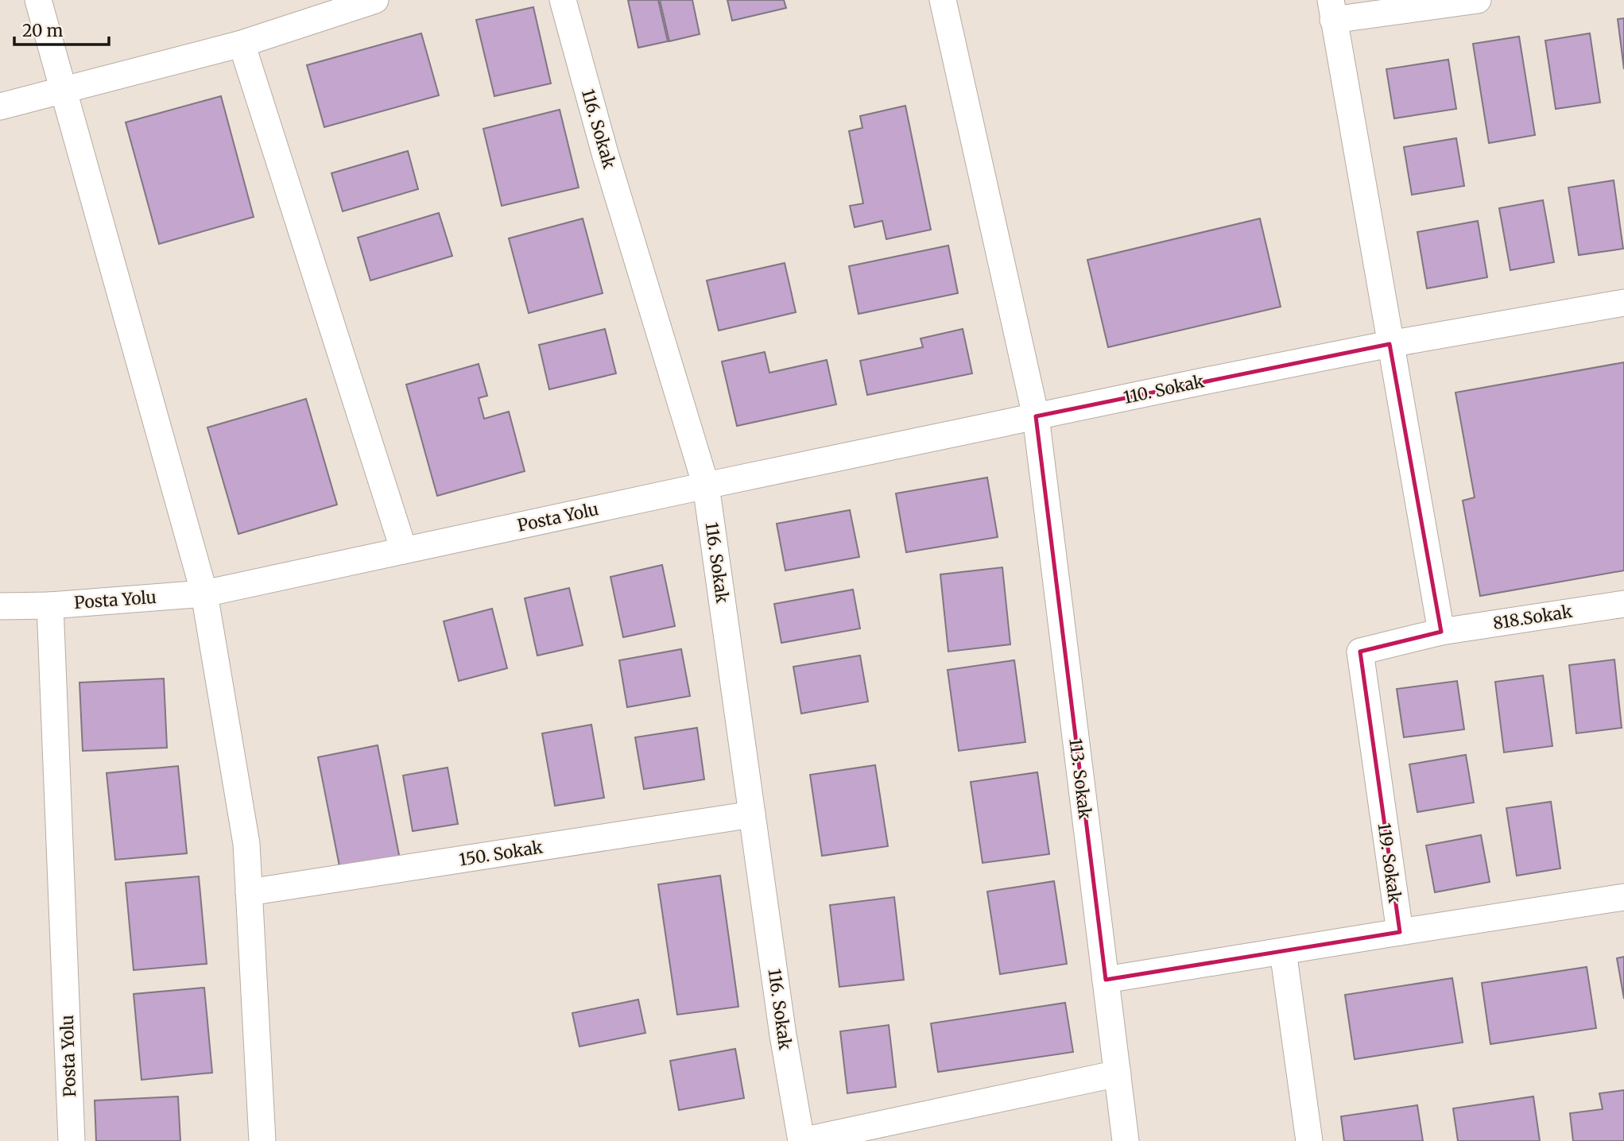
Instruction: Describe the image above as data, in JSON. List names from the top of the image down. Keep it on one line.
{"streets":{"street":["116. Sokak","110. Sokak","Posta Yolu","818.Sokak","113. Sokak","150. Sokak","119. Sokak"]},"crossings":[["116. Sokak","110. Sokak"],["116. Sokak","Posta Yolu"],["116. Sokak","150. Sokak"],["110. Sokak","Posta Yolu"],["110. Sokak","113. Sokak"],["818.Sokak","119. Sokak"]],"scale_bar":"20 m"}
